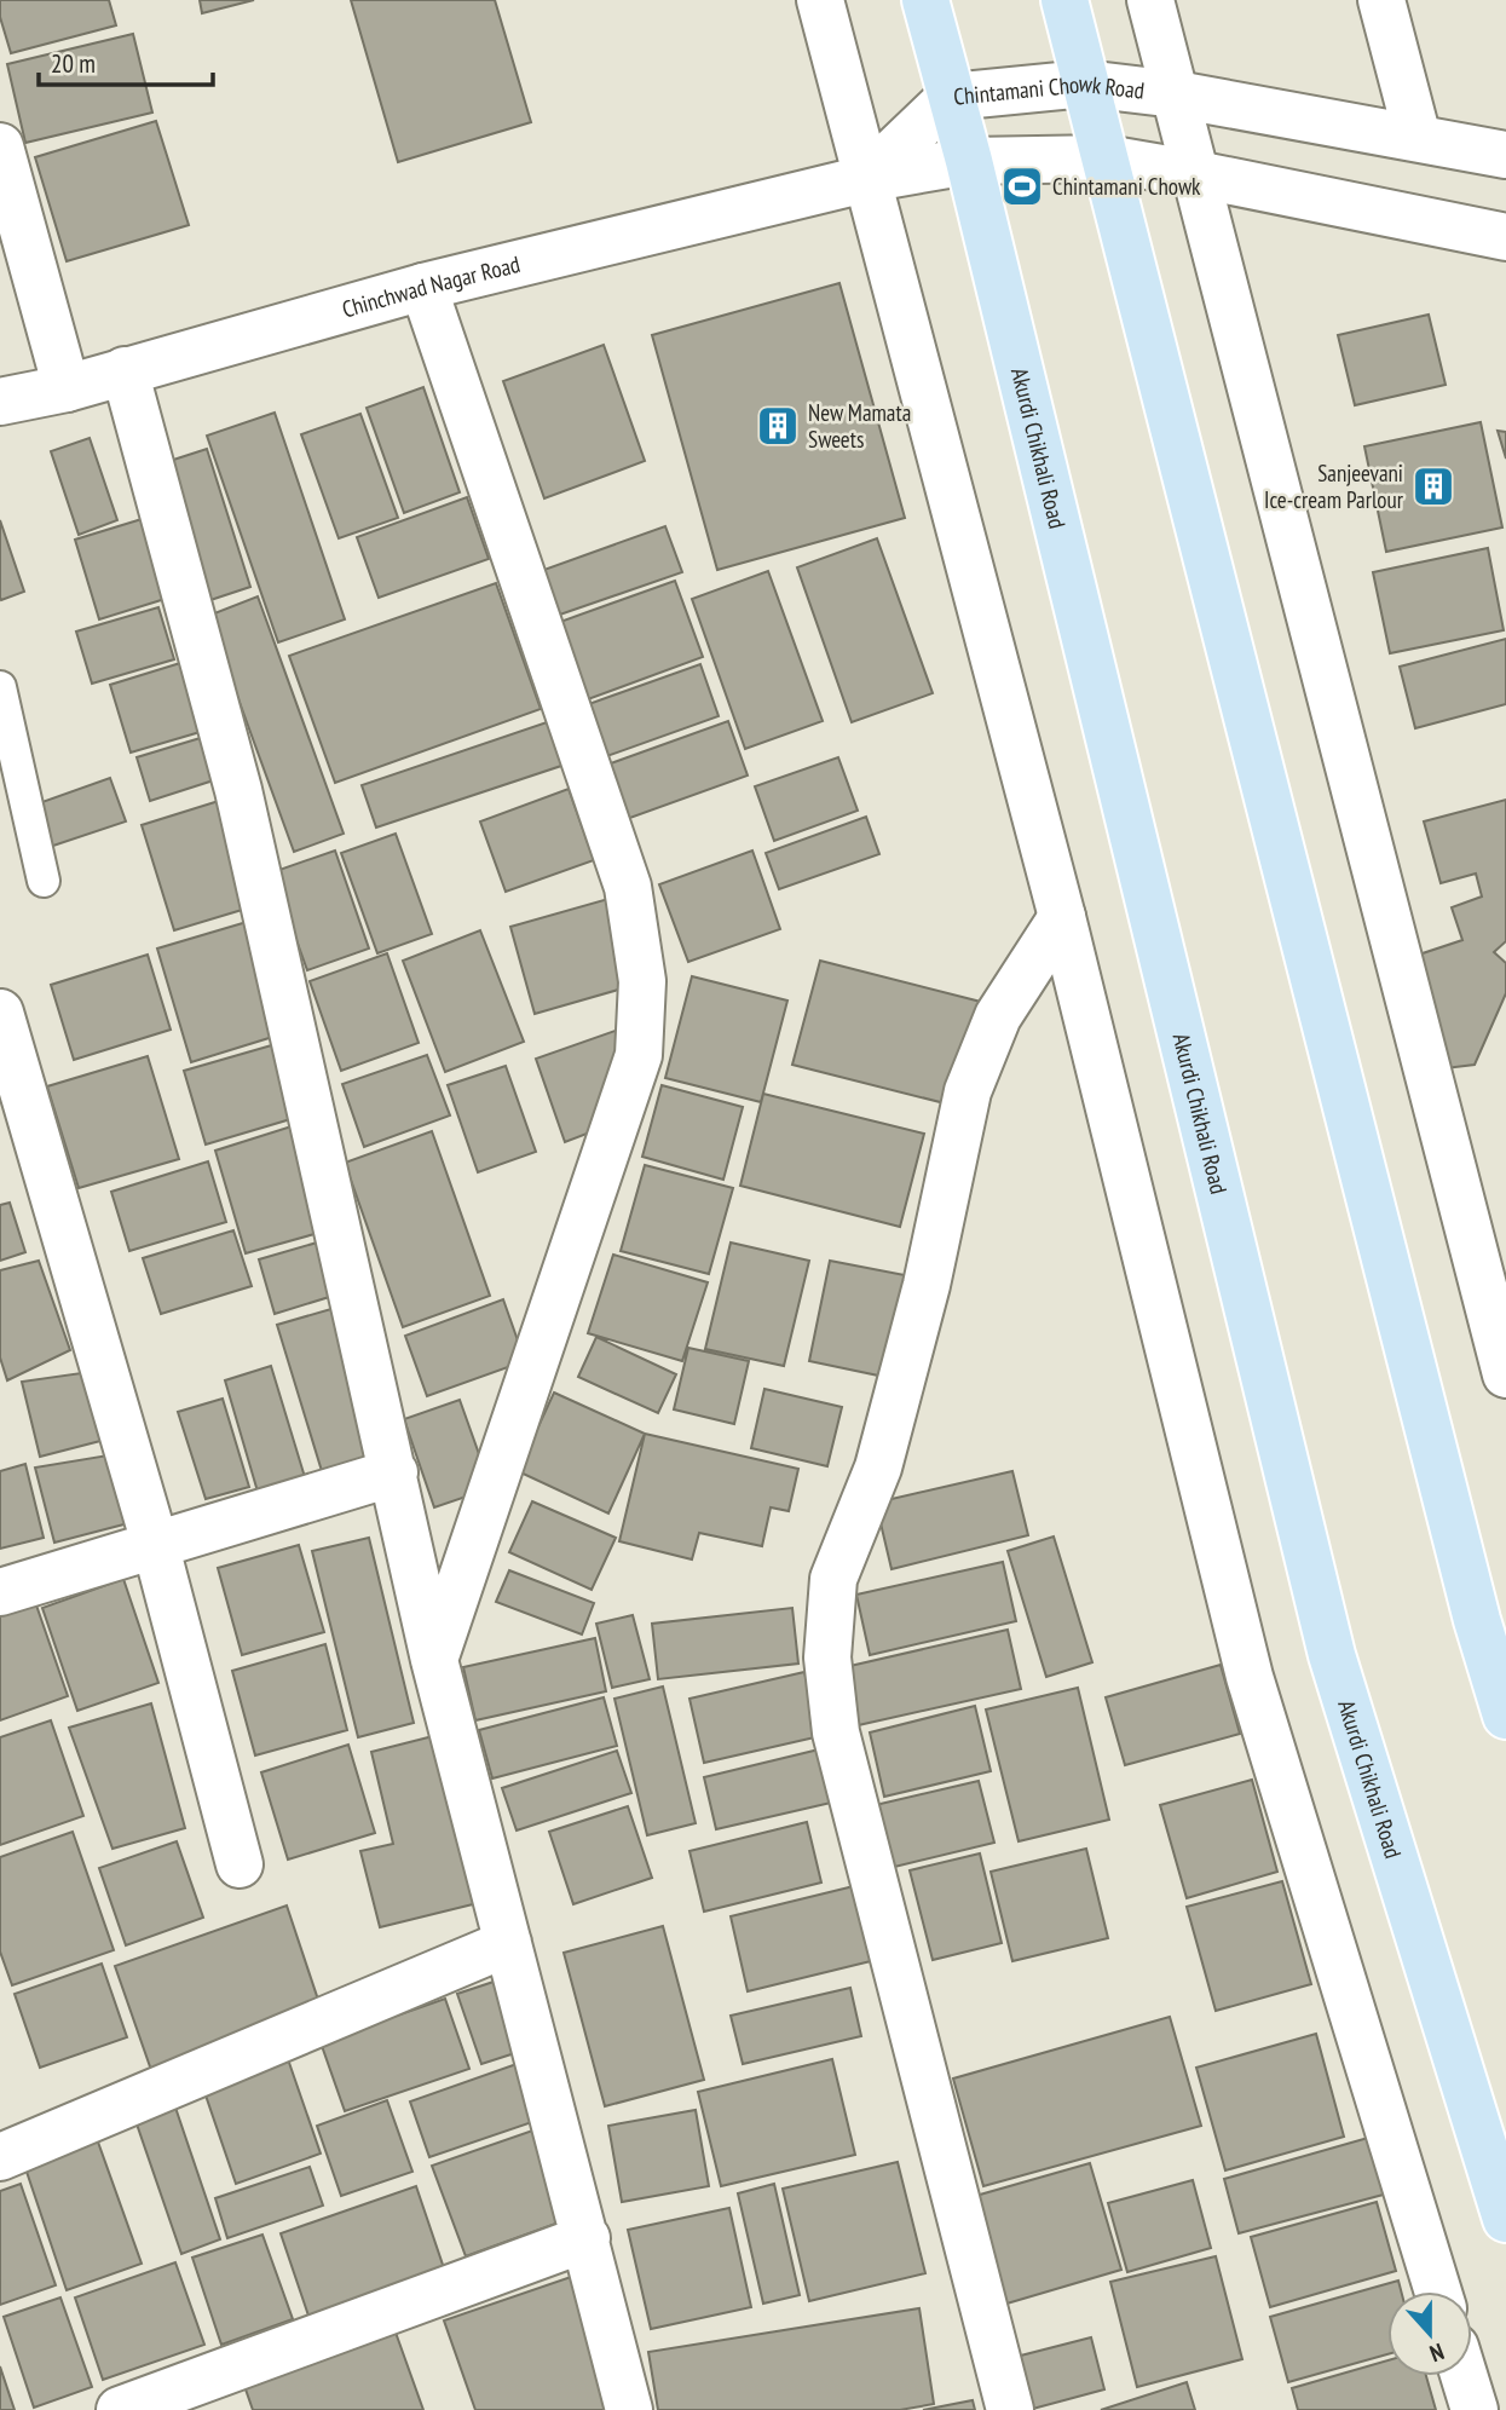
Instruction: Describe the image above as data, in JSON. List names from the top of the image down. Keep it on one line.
{"streets":{"main road":["Akurdi Chikhali Road"],"street":["Chintamani Chowk Road","Chinchwad Nagar Road"]},"crossings":[["Chintamani Chowk Road","Chinchwad Nagar Road"],["Chintamani Chowk Road","Akurdi Chikhali Road"]],"places":{"sports":["Chintamani Chowk"],"building":["New Mamata Sweets","Sanjeevani Ice-cream Parlour"]},"scale_bar":"20 m","north":"bottom"}
